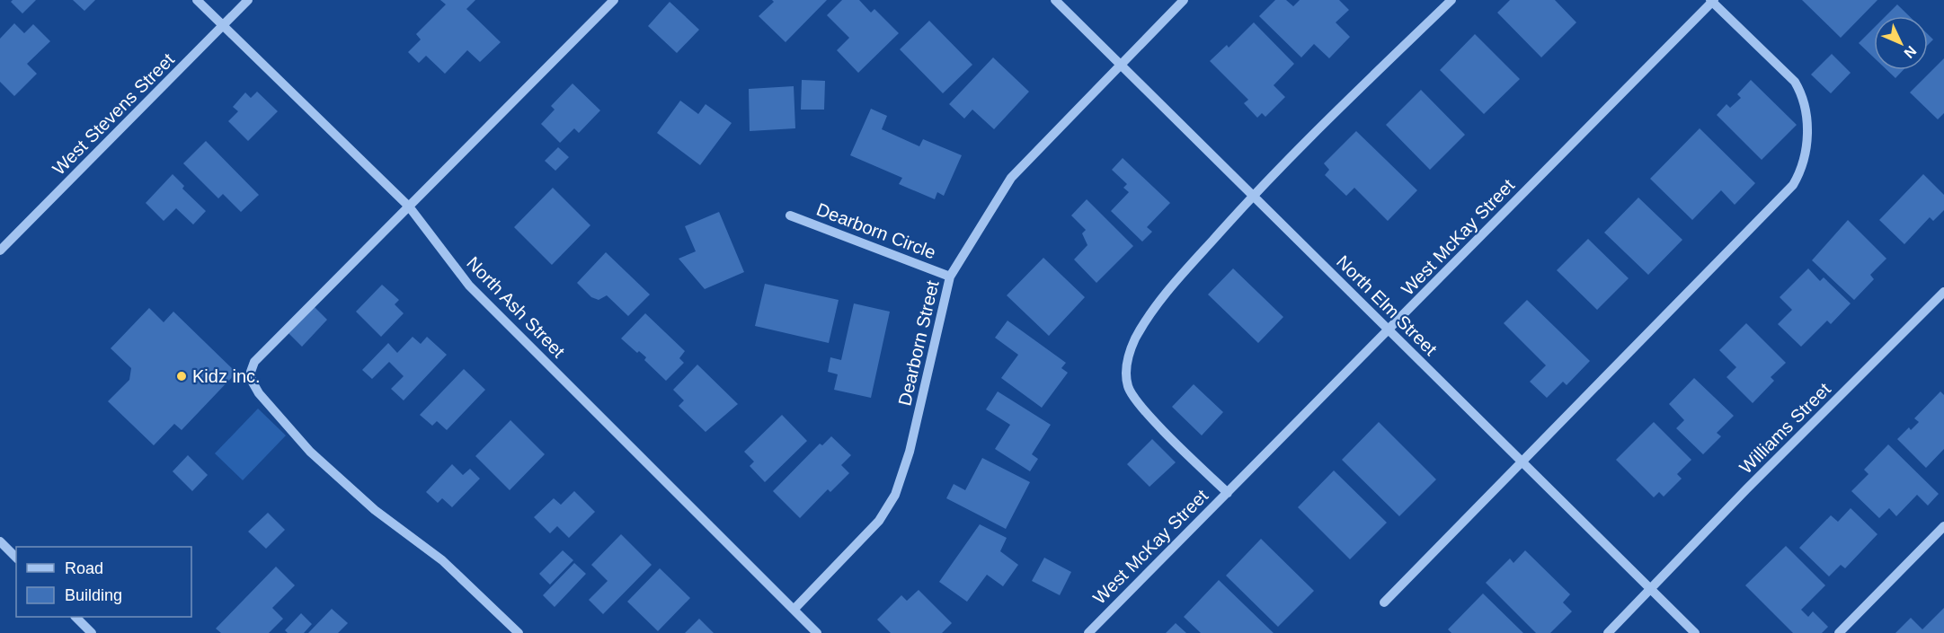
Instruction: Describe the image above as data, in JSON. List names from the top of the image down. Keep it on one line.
{"streets":{"street":["West Stevens Street","Dearborn Circle","West McKay Street","North Elm Street","North Ash Street","Dearborn Street","Williams Street"]},"crossings":[["West Stevens Street","North Ash Street"],["Dearborn Circle","Dearborn Street"],["West McKay Street","North Elm Street"],["North Elm Street","Dearborn Street"],["North Elm Street","Williams Street"],["North Ash Street","Dearborn Street"]],"places":["Kidz inc."],"legend":["Road","Building"],"north":"bottom right"}
